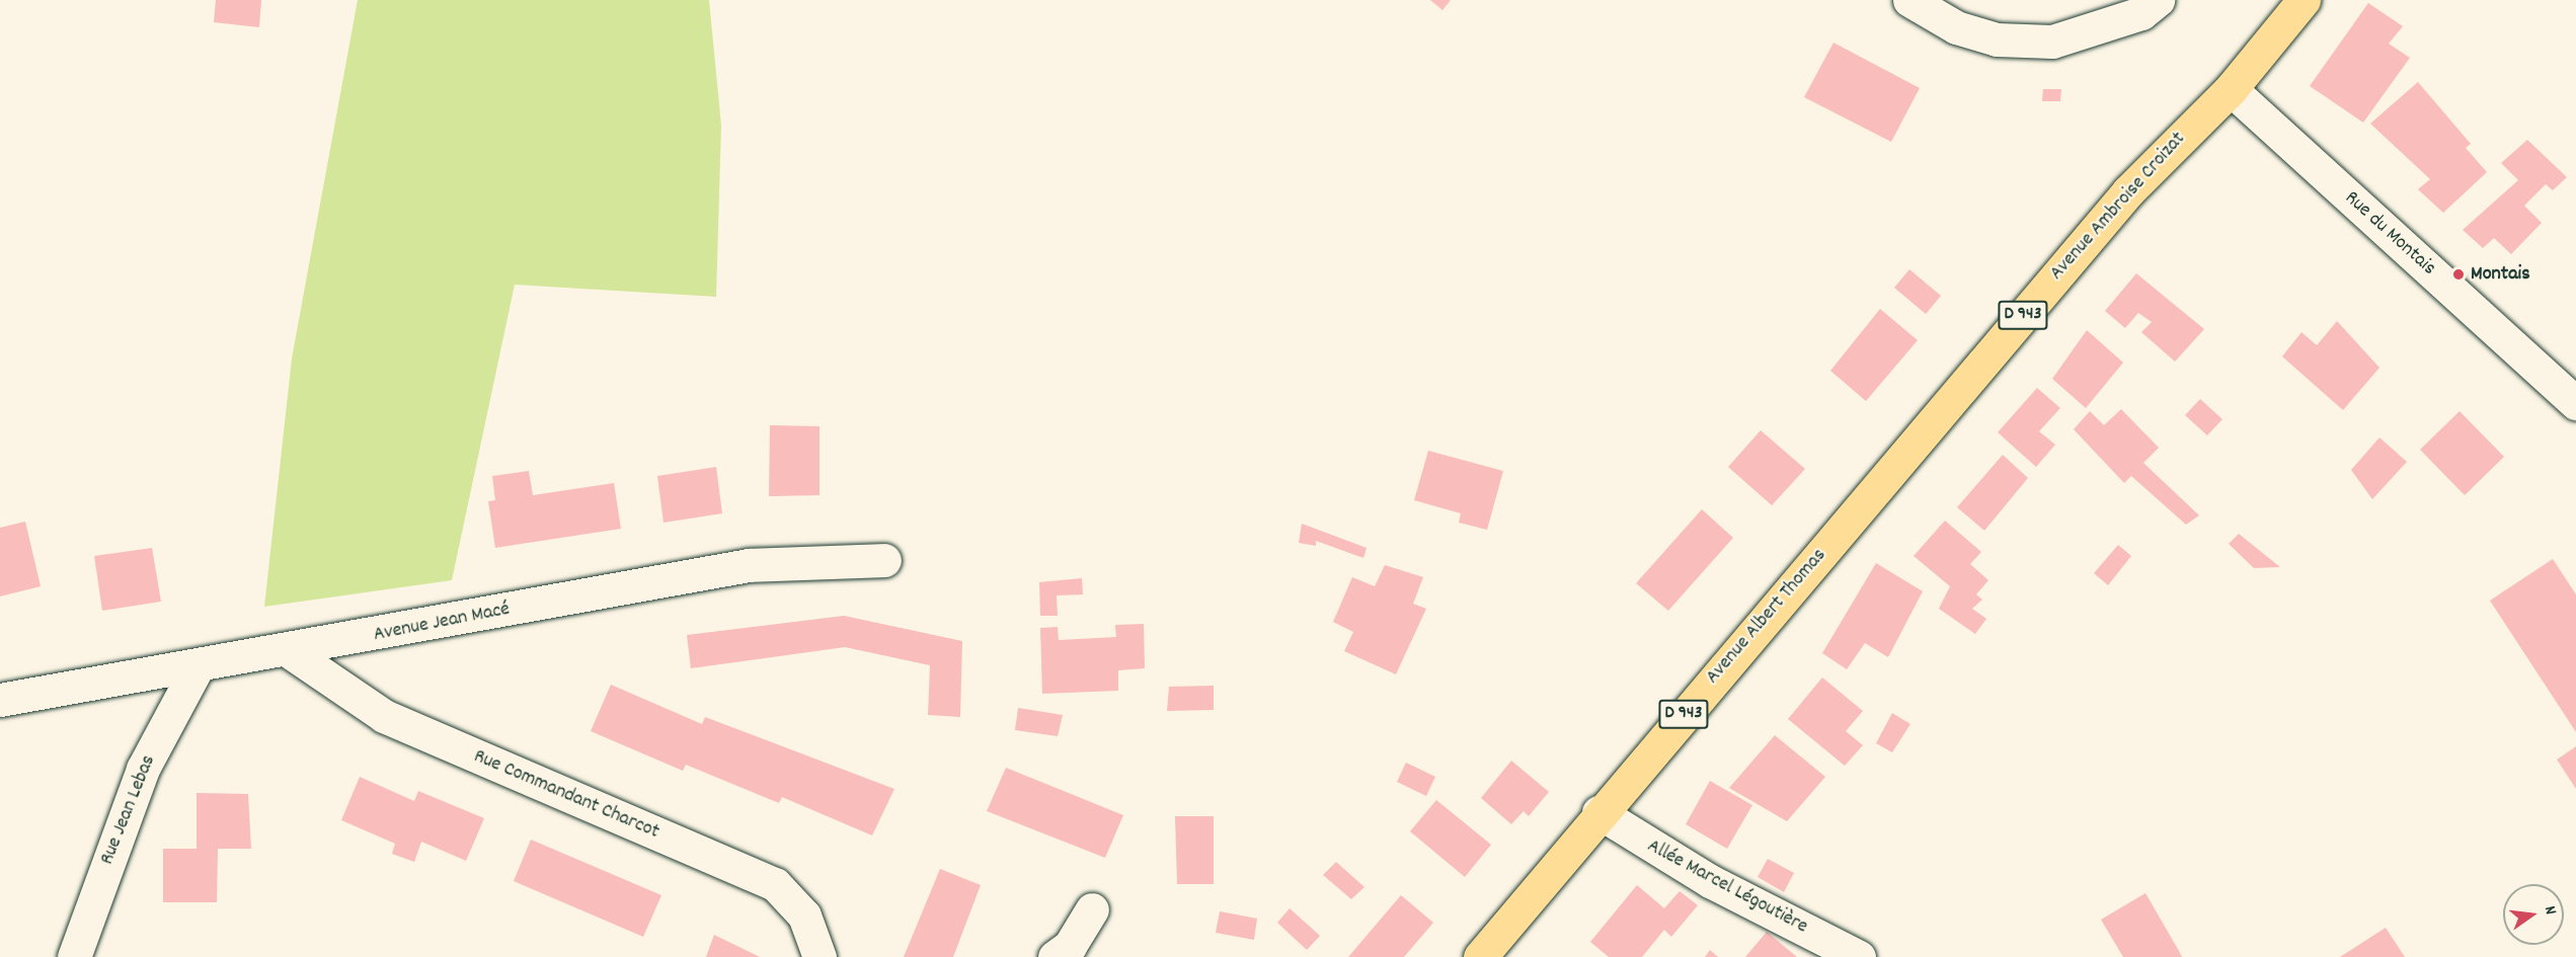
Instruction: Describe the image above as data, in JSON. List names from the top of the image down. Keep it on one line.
{"streets":{"main road":["Avenue Ambroise Croizat","D 943","Avenue Albert Thomas"],"street":["Rue du Montais","Avenue Jean Macé","Rue Commandant Charcot","Rue Jean Lebas","Allée Marcel Légoutière"]},"crossings":[["Avenue Ambroise Croizat","Rue du Montais"],["Avenue Ambroise Croizat","Avenue Albert Thomas"],["Avenue Albert Thomas","Allée Marcel Légoutière"],["Avenue Jean Macé","Rue Commandant Charcot"],["Avenue Jean Macé","Rue Jean Lebas"]],"places":["Montais"],"north":"right"}
